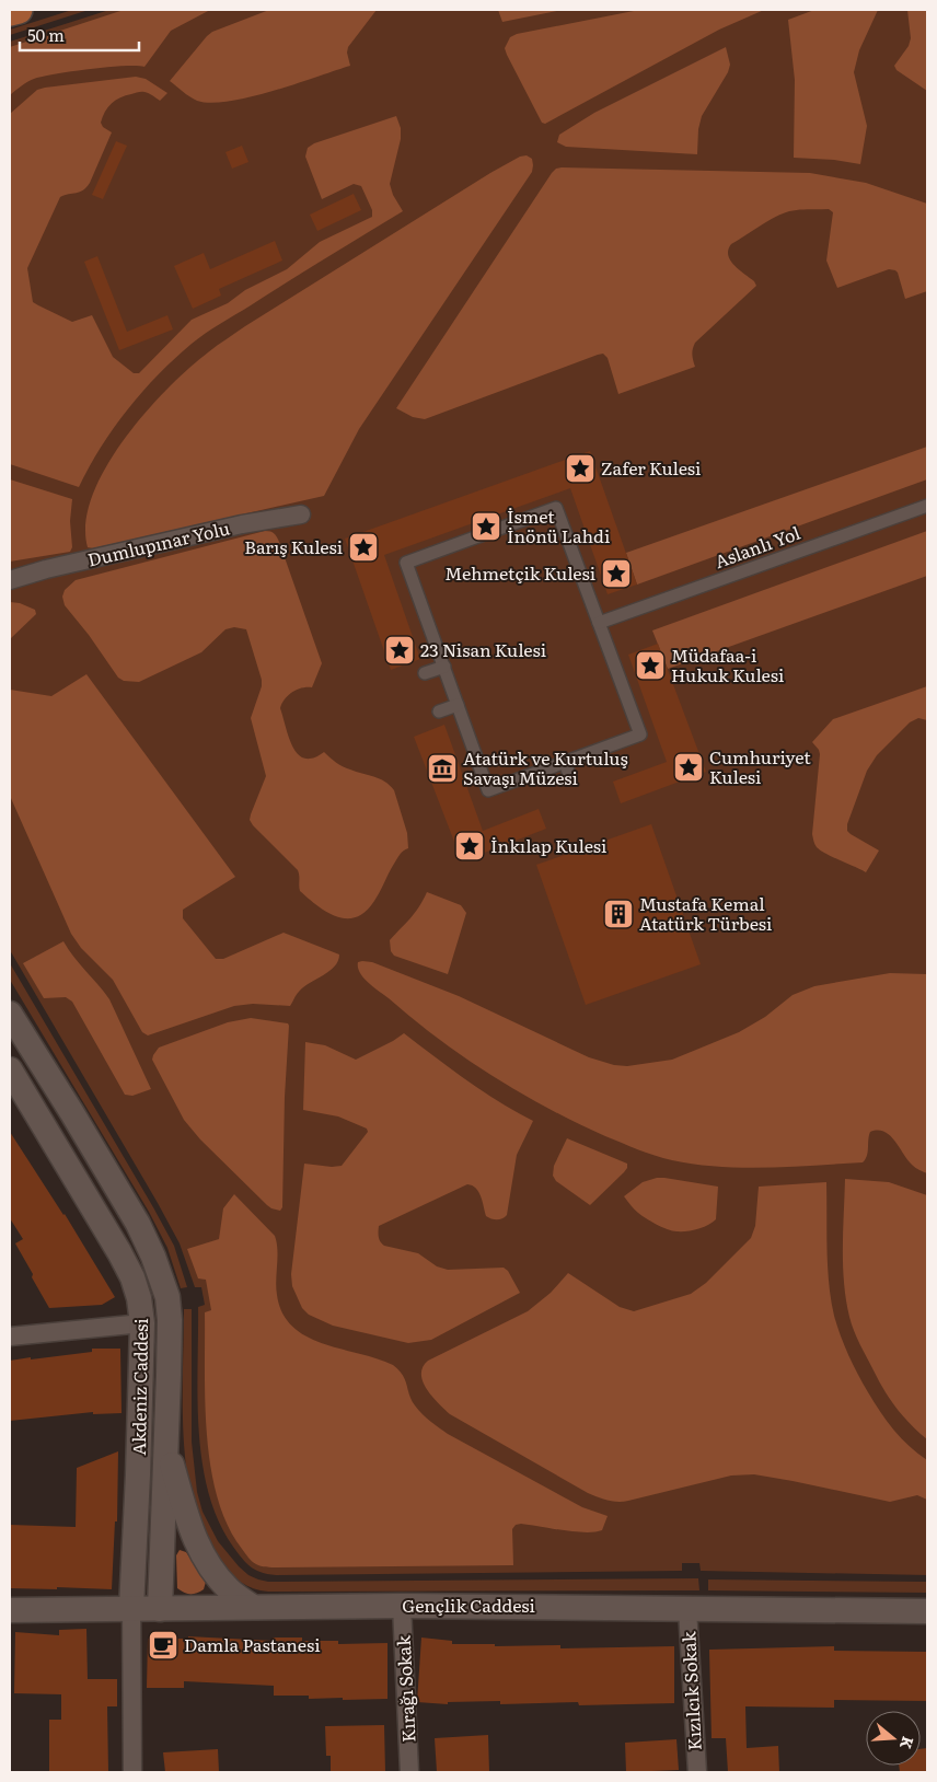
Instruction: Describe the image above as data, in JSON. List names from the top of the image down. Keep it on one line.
{"streets":{"main road":["Akdeniz Caddesi","Gençlik Caddesi"],"street":["Dumlupınar Yolu","Aslanlı Yol","Kırağı Sokak","Kızılcık Sokak"]},"crossings":[["Akdeniz Caddesi","Gençlik Caddesi"],["Gençlik Caddesi","Kırağı Sokak"],["Gençlik Caddesi","Kızılcık Sokak"]],"places":{"place":["Zafer Kulesi","İsmet İnönü Lahdi","Barış Kulesi","Mehmetçik Kulesi","23 Nisan Kulesi","Müdafaa-i Hukuk Kulesi","Cumhuriyet Kulesi","İnkılap Kulesi"],"museum":["Atatürk ve Kurtuluş Savaşı Müzesi"],"building":["Mustafa Kemal Atatürk Türbesi"],"cafe":["Damla Pastanesi"]},"scale_bar":"50 m","north":"right"}
